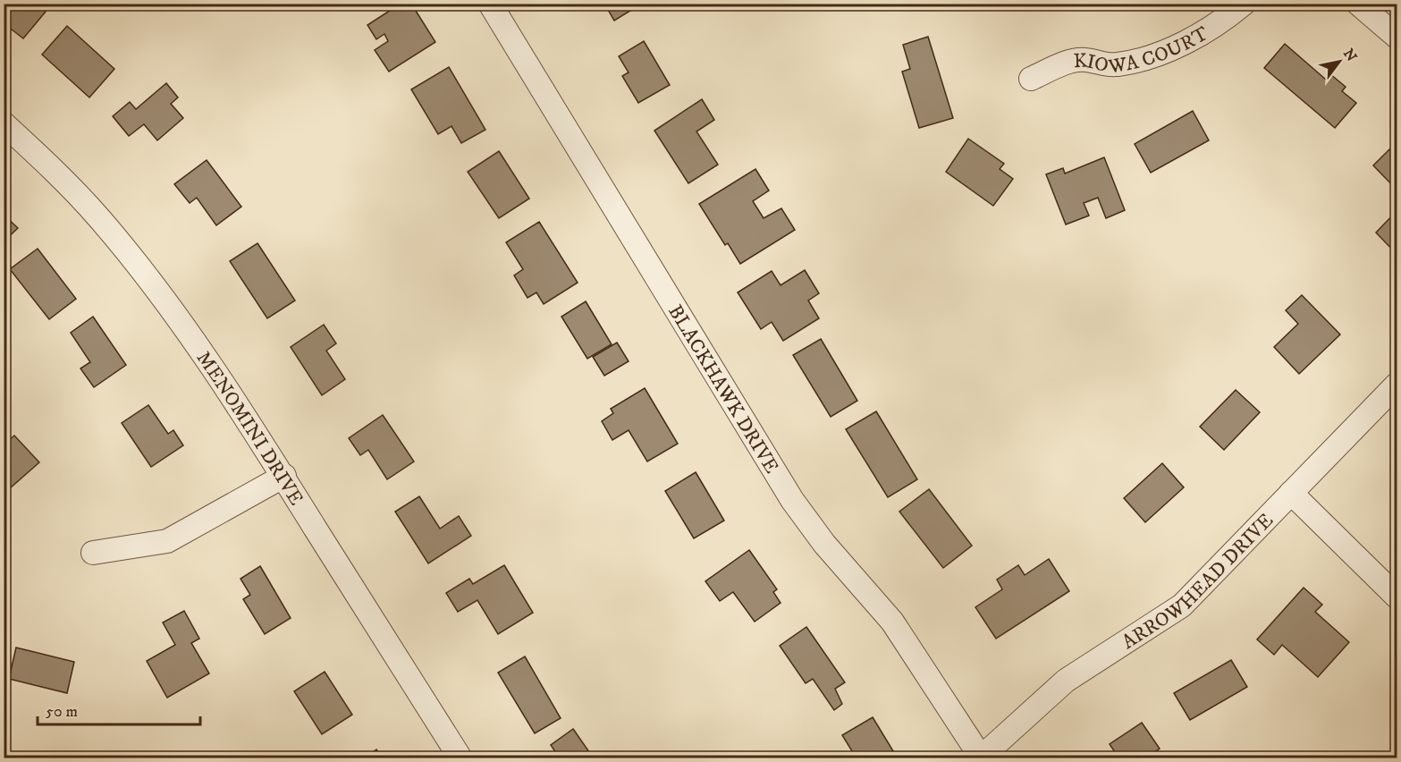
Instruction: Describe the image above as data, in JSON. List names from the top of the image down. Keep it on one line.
{"streets":{"street":["KIOWA COURT","BLACKHAWK DRIVE","MENOMINI DRIVE","ARROWHEAD DRIVE"]},"crossings":[["BLACKHAWK DRIVE","ARROWHEAD DRIVE"]],"scale_bar":"50 m","north":"top right"}
